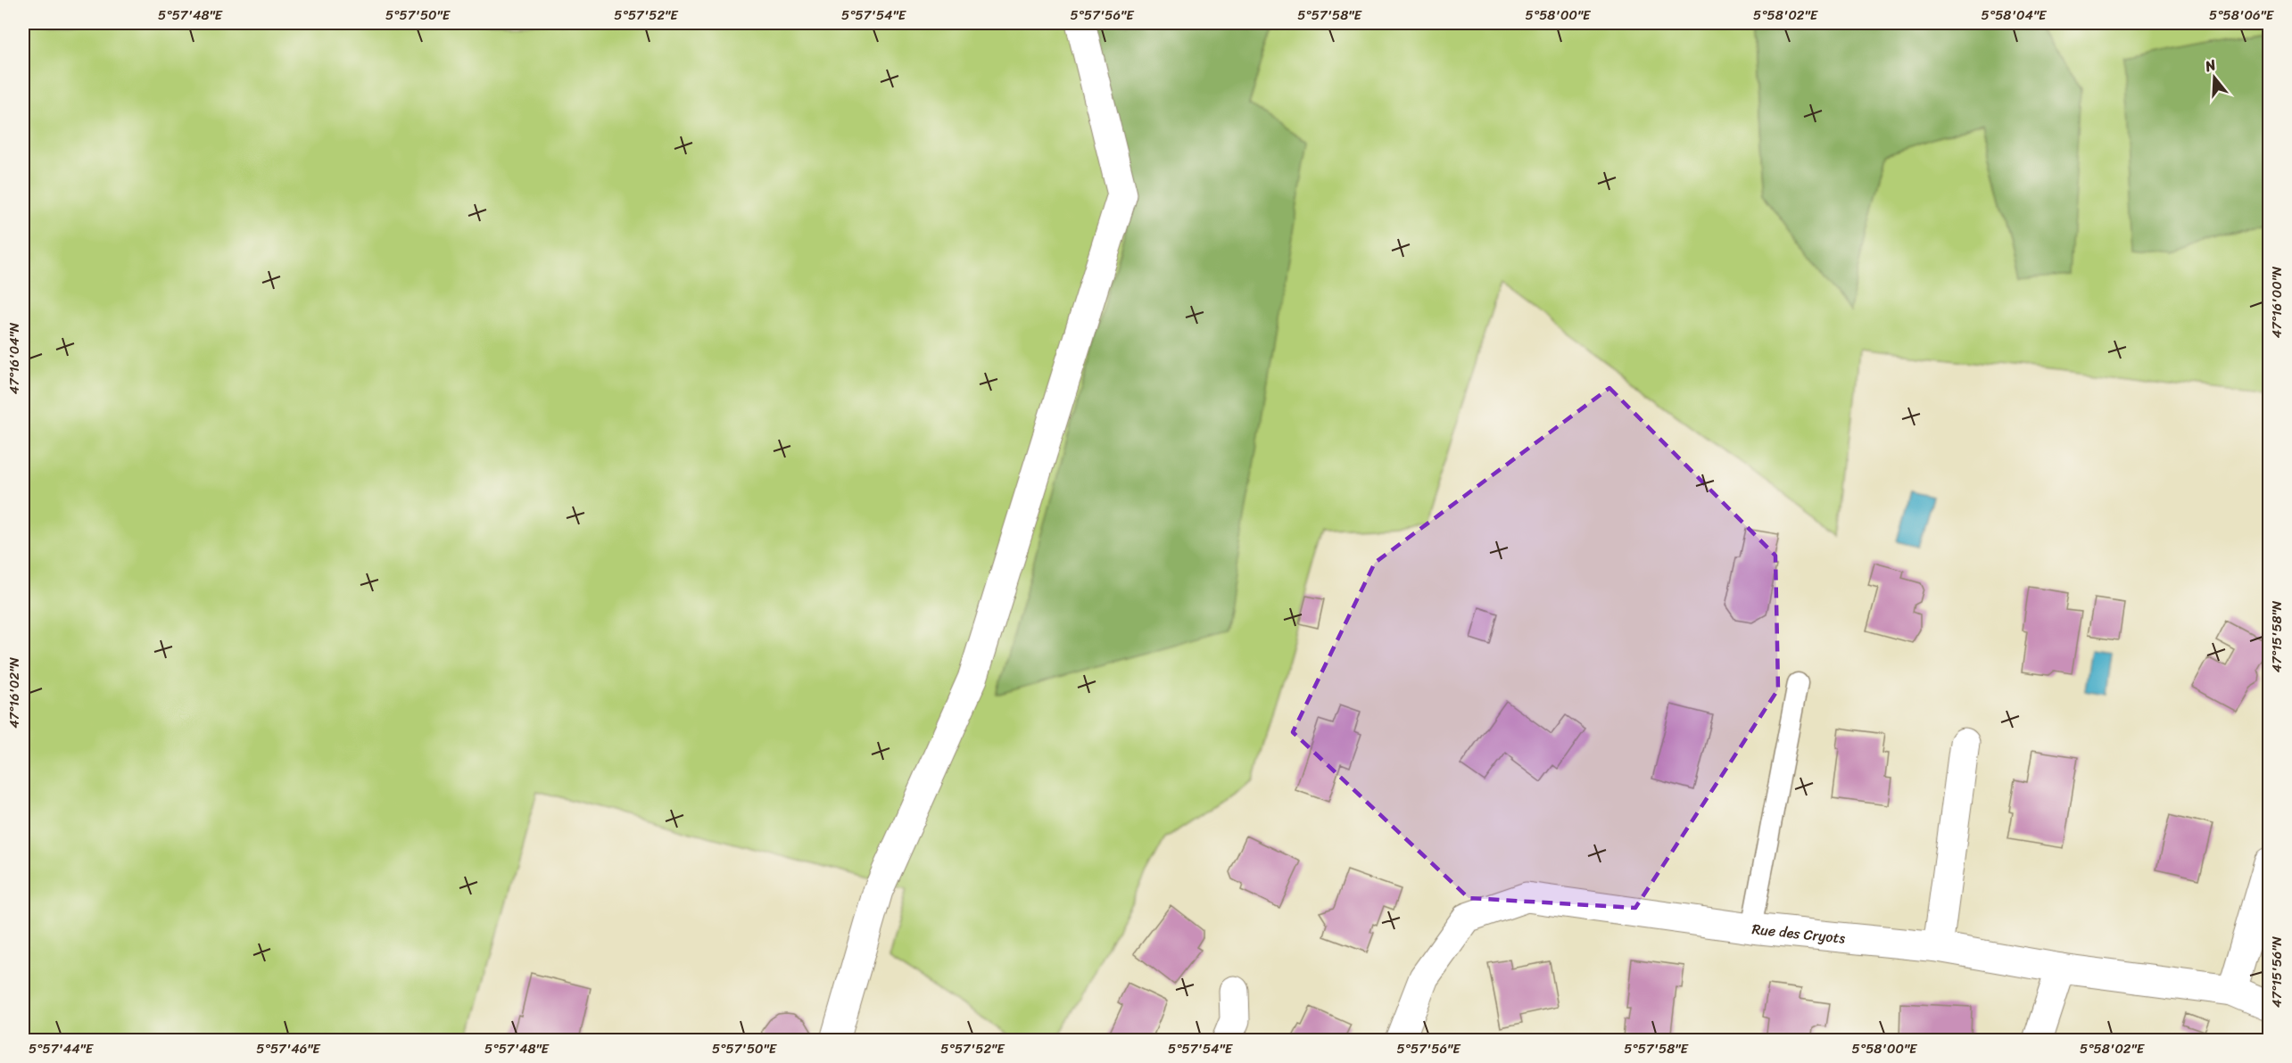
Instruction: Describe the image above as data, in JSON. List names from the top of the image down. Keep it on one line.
{"streets":{"street":["Rue des Cryots"]},"north":"top","coordinates":["5°57'48\"E","5°57'50\"E","5°57'52\"E","5°57'54\"E","5°57'56\"E","5°57'58\"E","5°58'00\"E","5°58'02\"E","5°58'04\"E","5°58'06\"E","47°16'00\"N","47°16'04\"N","47°15'58\"N","47°16'02\"N","47°15'56\"N","5°57'44\"E","5°57'46\"E"]}
